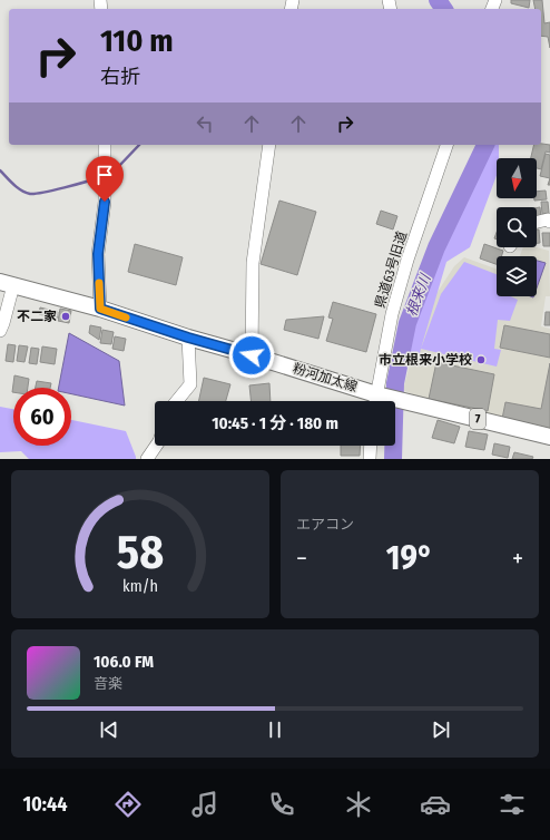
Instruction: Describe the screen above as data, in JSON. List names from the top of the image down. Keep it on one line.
{"streets":{"main road":["粉河加太線","7"],"street":["県道63号旧道"]},"crossings":[["県道63号旧道","粉河加太線"]],"water":["根来川"],"places":["不二家","市立根来小学校"],"north":"bottom","page":{"turn":["110 m","右折"],"limit":"60","trip":"10:45 · 1 分 · 180 m","tile":"エアコン","heat":["−","19°","+"],"song":["106.0 FM","音楽"],"tabs":"10:44","gauge":["58","km/h"]}}
